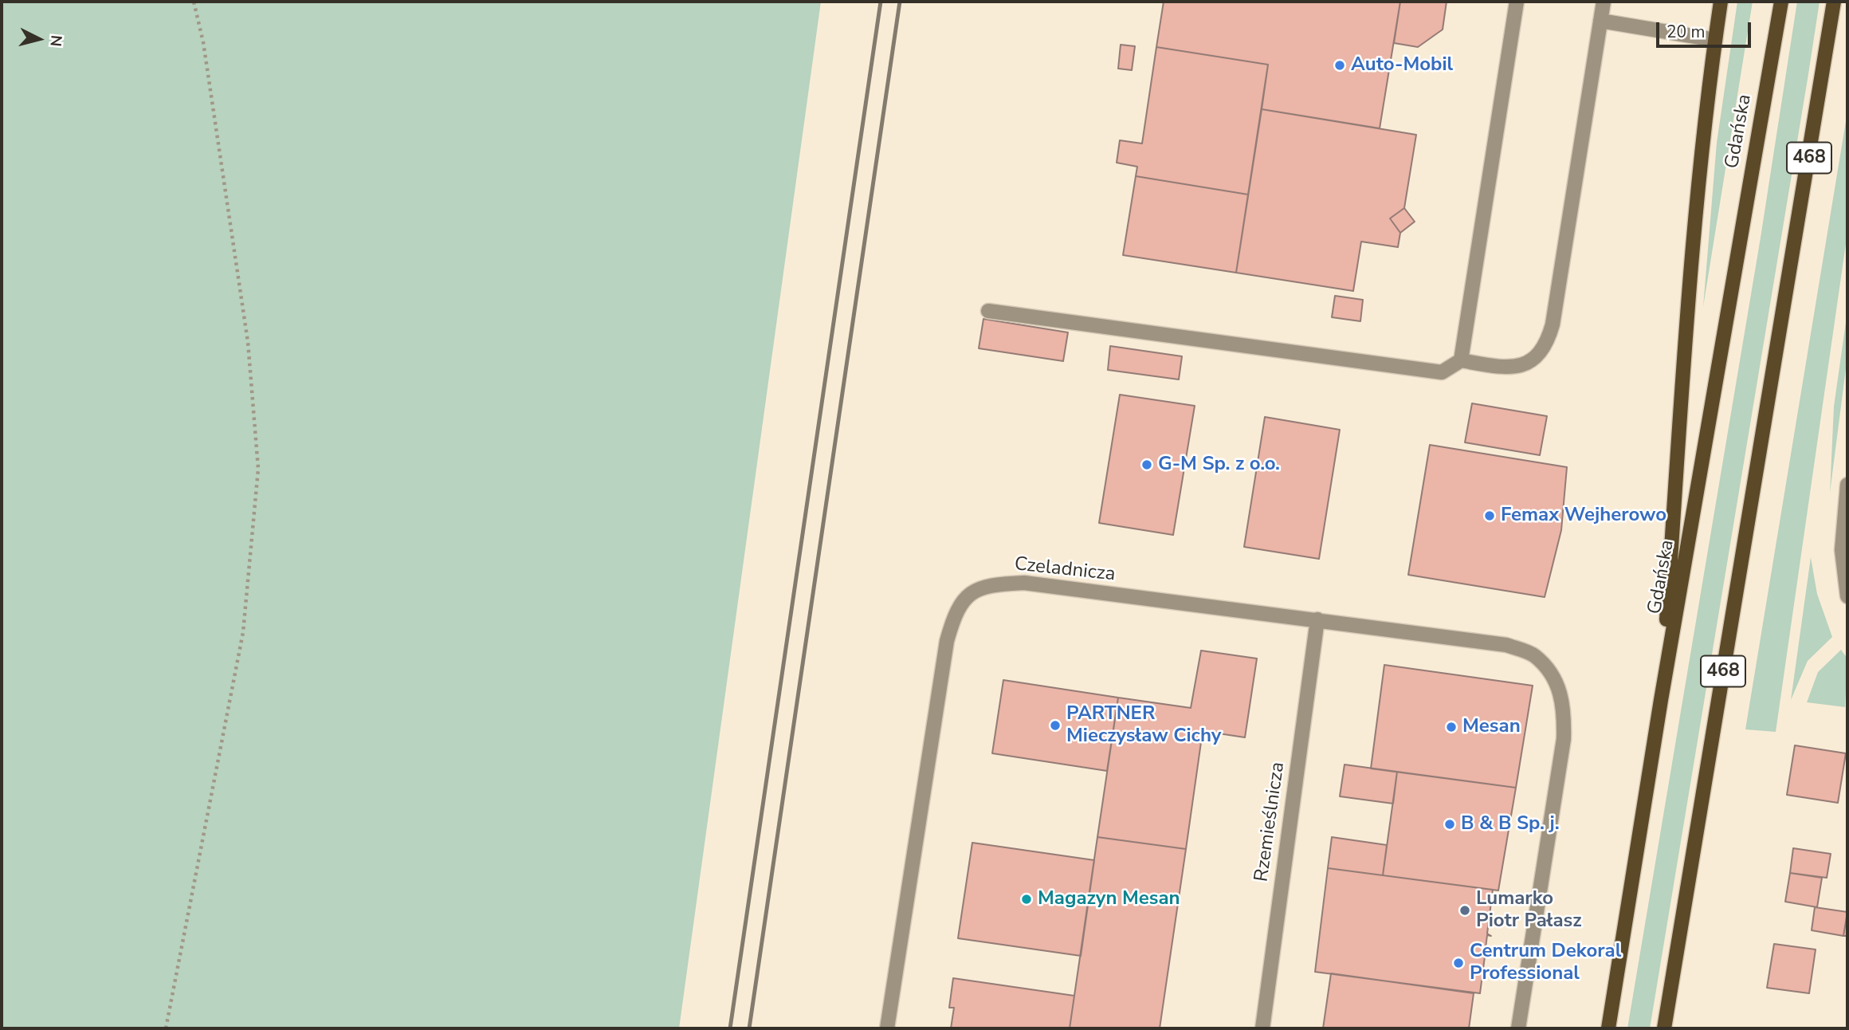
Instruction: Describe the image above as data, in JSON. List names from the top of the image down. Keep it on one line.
{"streets":{"main road":["Gdańska","468"],"street":["Czeladnicza","Rzemieślnicza"]},"crossings":[["Czeladnicza","Rzemieślnicza"]],"places":["Auto-Mobil","G-M Sp. z o.o.","Femax Wejherowo","PARTNER Mieczysław Cichy","Mesan","B & B Sp. j.","Magazyn Mesan","Lumarko Piotr Pałasz","Centrum Dekoral Professional"],"scale_bar":"20 m","north":"right"}
